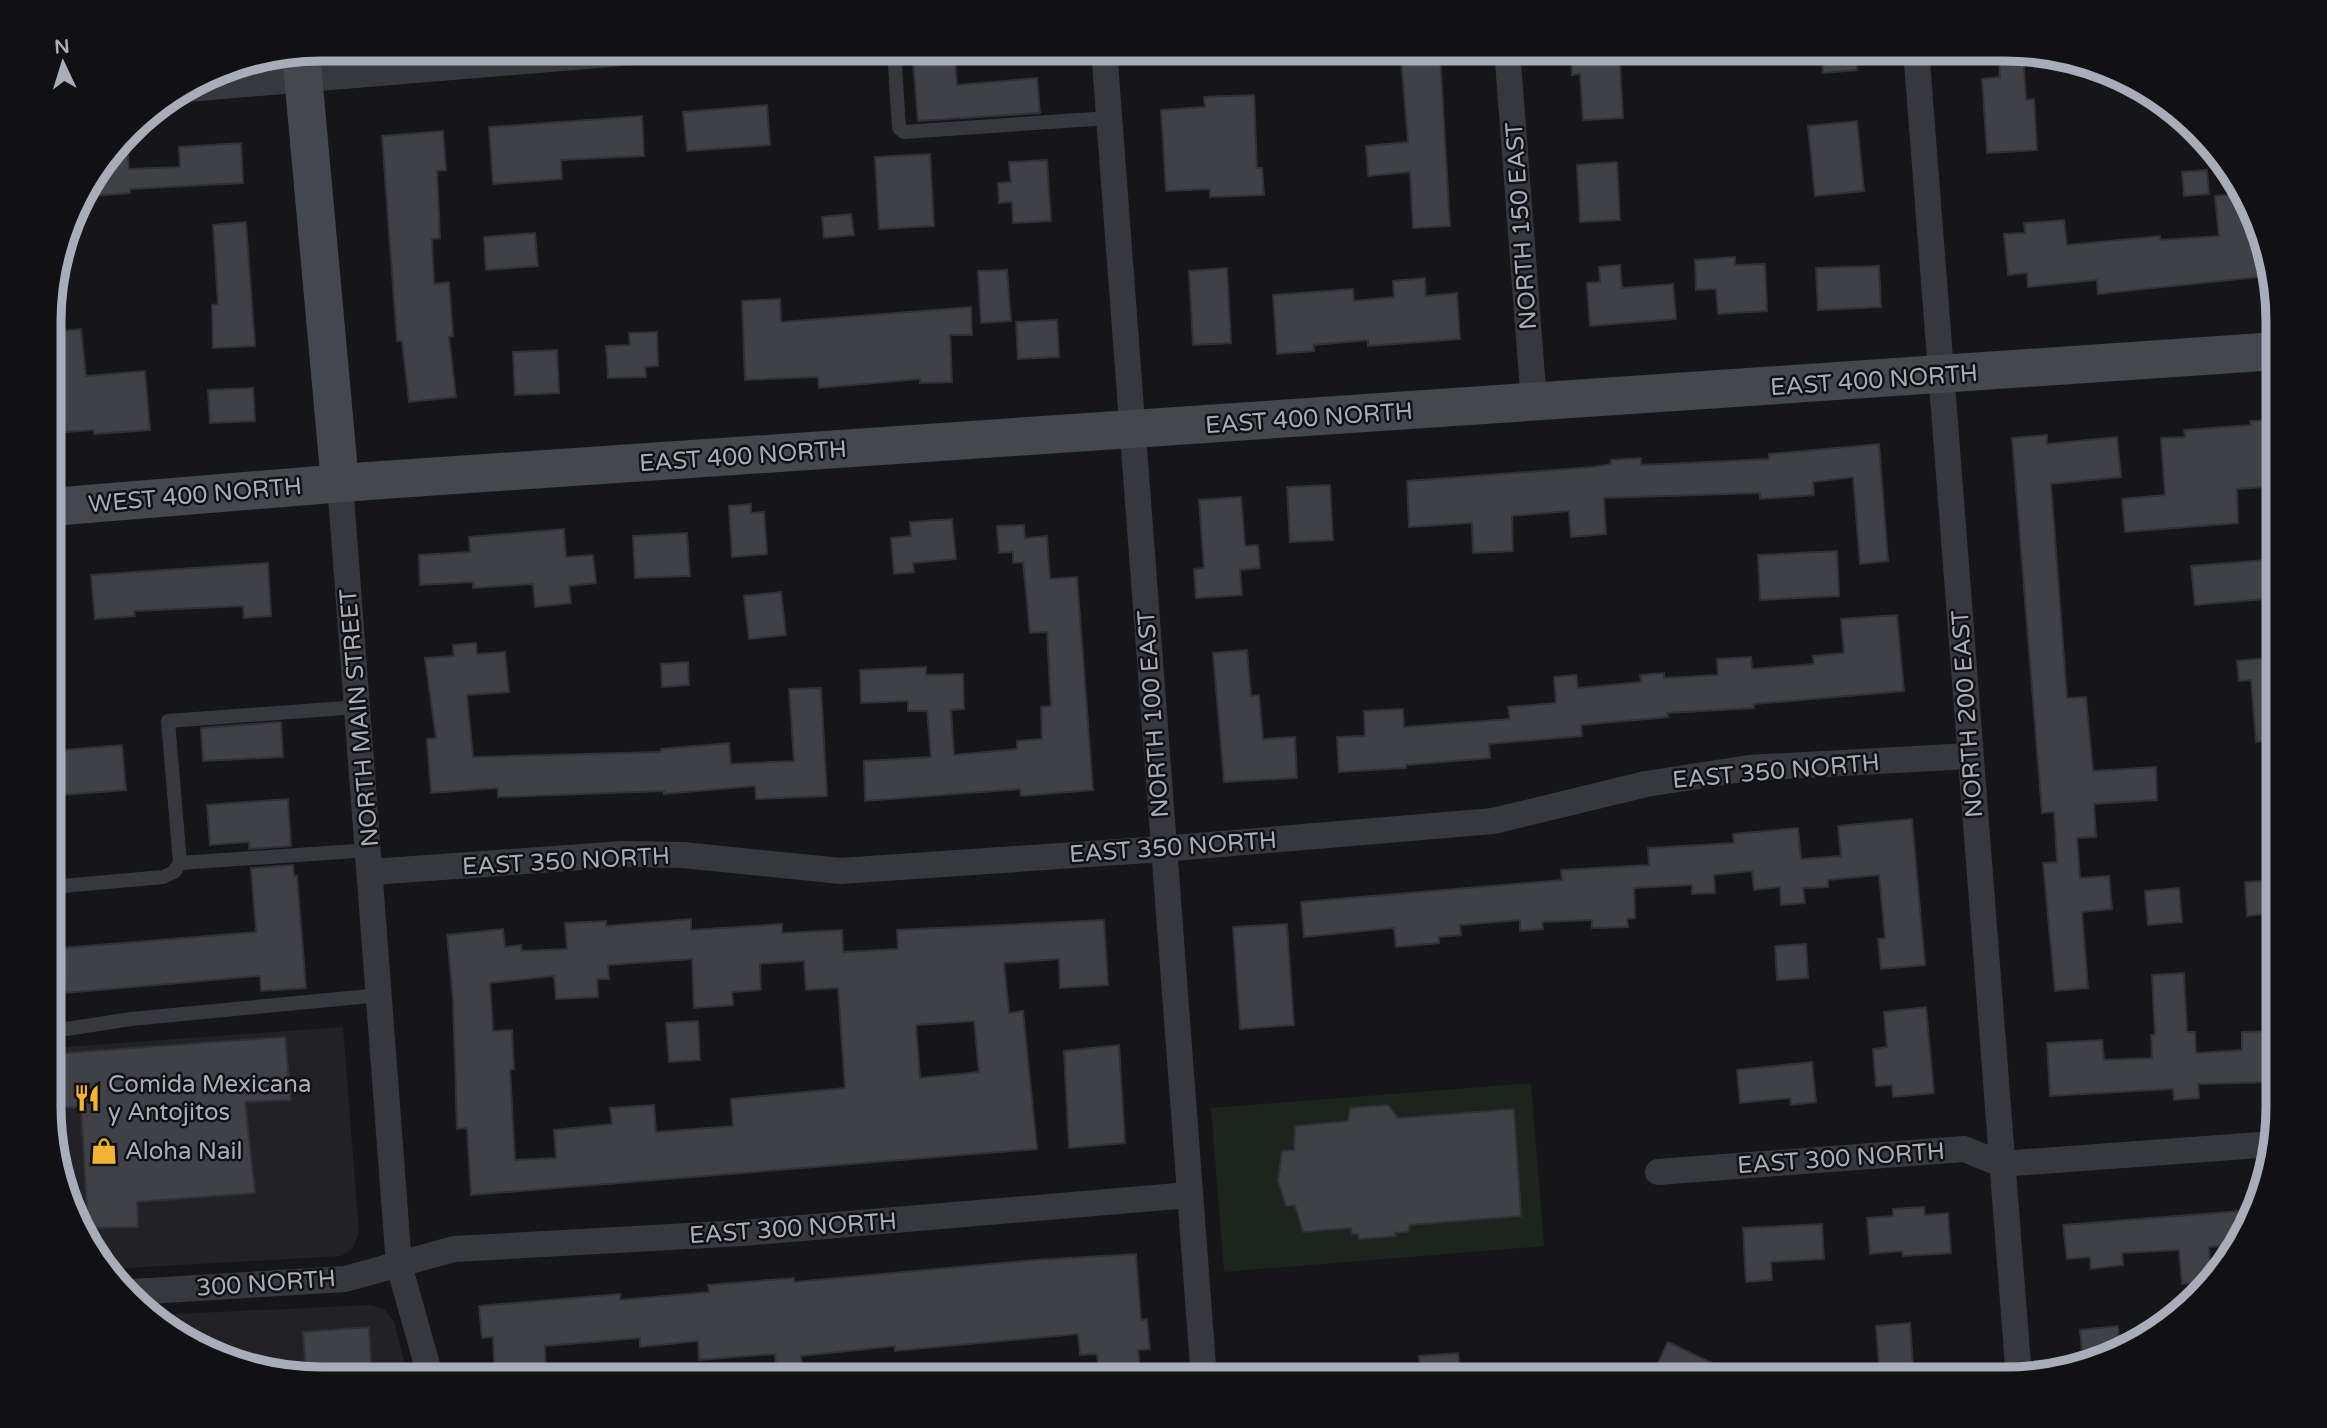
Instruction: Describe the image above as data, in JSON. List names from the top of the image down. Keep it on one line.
{"streets":{"main road":["EAST 400 NORTH","WEST 400 NORTH","NORTH MAIN STREET"],"street":["NORTH 150 EAST","NORTH 100 EAST","NORTH 200 EAST","EAST 350 NORTH","EAST 300 NORTH","300 NORTH"]},"crossings":[["NORTH 150 EAST","EAST 400 NORTH"],["EAST 400 NORTH","WEST 400 NORTH"],["EAST 400 NORTH","NORTH 100 EAST"],["EAST 400 NORTH","NORTH 200 EAST"],["EAST 400 NORTH","NORTH MAIN STREET"],["WEST 400 NORTH","NORTH MAIN STREET"],["NORTH 100 EAST","EAST 350 NORTH"],["NORTH 100 EAST","EAST 300 NORTH"],["NORTH 200 EAST","EAST 350 NORTH"],["NORTH 200 EAST","EAST 300 NORTH"],["NORTH MAIN STREET","EAST 350 NORTH"],["NORTH MAIN STREET","EAST 300 NORTH"],["NORTH MAIN STREET","300 NORTH"],["EAST 300 NORTH","300 NORTH"]],"places":{"restaurant":["Comida Mexicana y Antojitos"],"shop":["Aloha Nail"]},"north":"top"}
